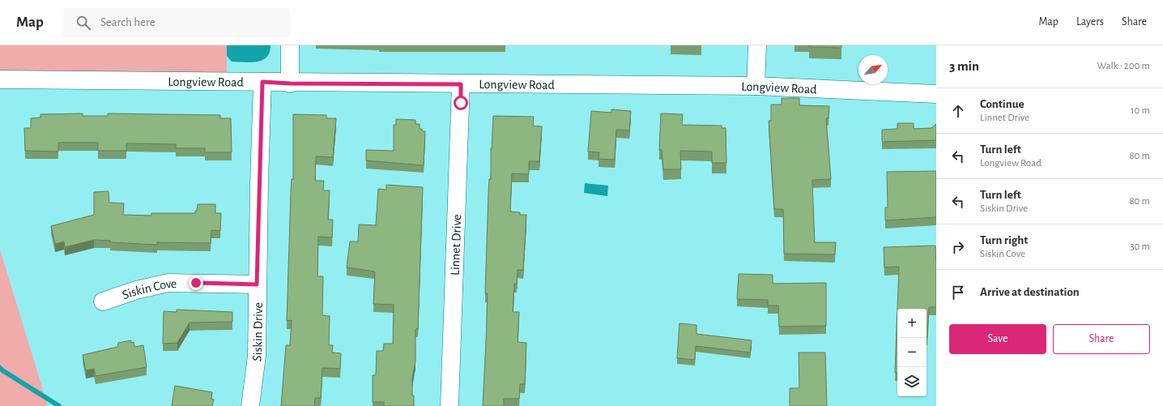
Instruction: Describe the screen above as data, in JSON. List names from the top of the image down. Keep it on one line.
{"streets":{"street":["Longview Road","Linnet Drive","Siskin Cove","Siskin Drive"]},"crossings":[["Longview Road","Linnet Drive"],["Longview Road","Siskin Drive"],["Siskin Cove","Siskin Drive"]],"north":"top right","page":{"header":"Map","search":"Search here","nav":["Map","Layers","Share"],"heading":["3 min","Walk · 200 m"],"list":[["Continue","Linnet Drive","10 m"],["Turn left","Longview Road","80 m"],["Turn left","Siskin Drive","80 m"],["Turn right","Siskin Cove","30 m"],"Arrive at destination"],"map_buttons":["+","−"],"buttons":["Save","Share"]}}
